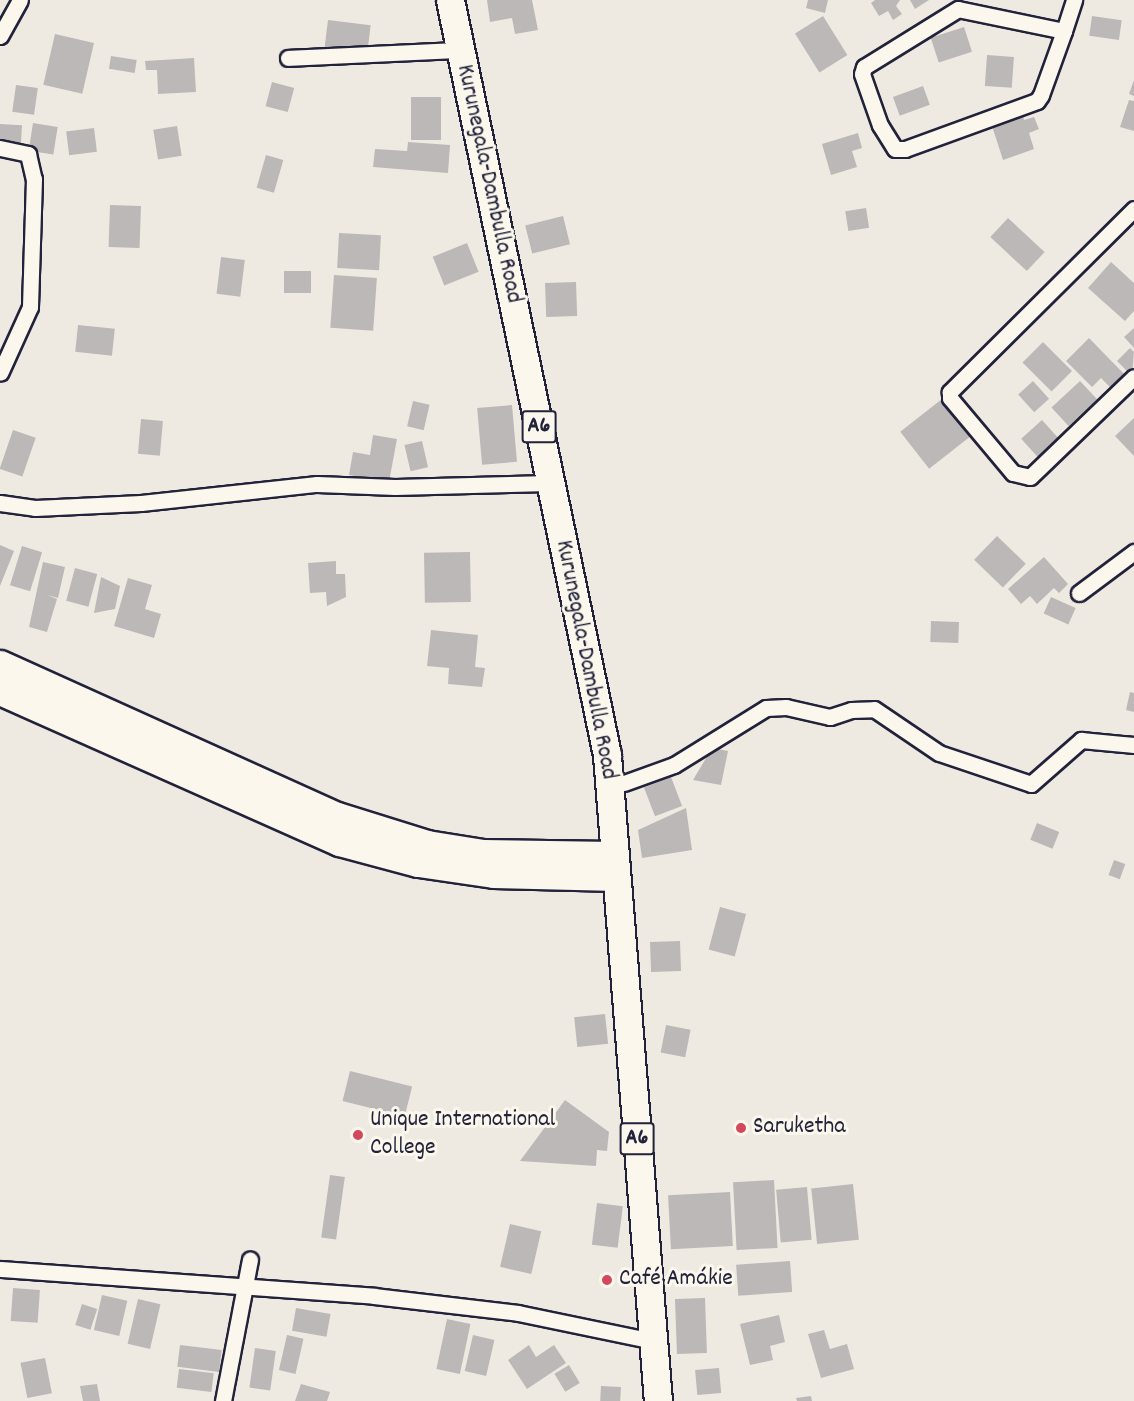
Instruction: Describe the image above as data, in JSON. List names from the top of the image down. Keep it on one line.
{"streets":{"highway":["Kurunegala-Dambulla Road","A6"]},"places":["Saruketha","Unique International College","Café Amákie"]}
